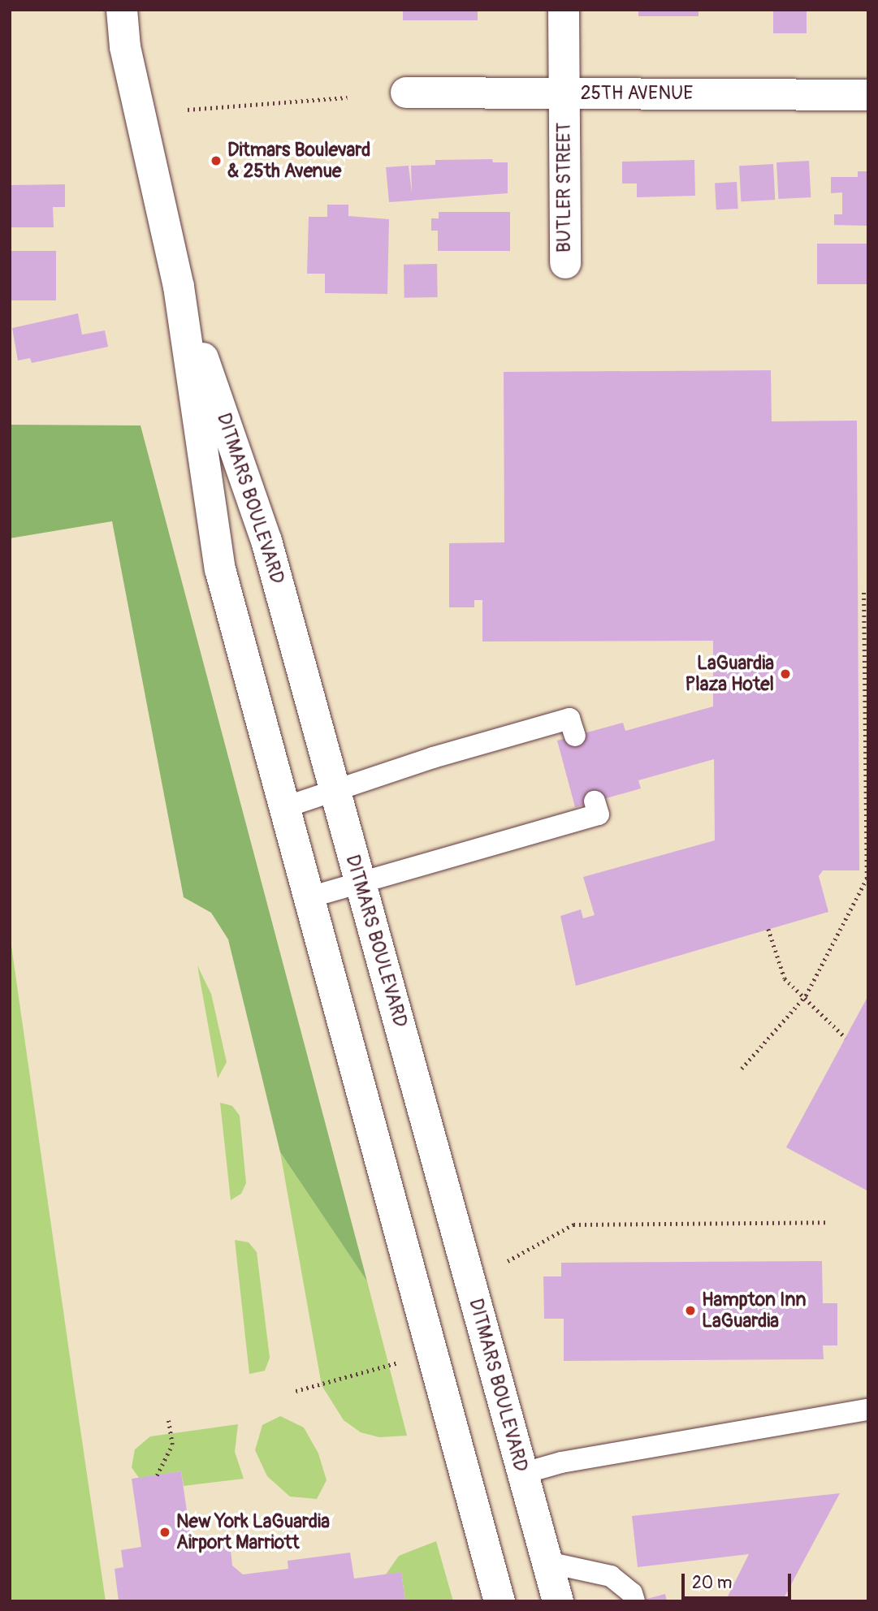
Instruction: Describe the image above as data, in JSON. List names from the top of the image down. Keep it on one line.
{"streets":{"street":["25TH AVENUE","BUTLER STREET","DITMARS BOULEVARD"]},"crossings":[["25TH AVENUE","BUTLER STREET"]],"places":["Ditmars Boulevard & 25th Avenue","LaGuardia Plaza Hotel","Hampton Inn LaGuardia","New York LaGuardia Airport Marriott"],"scale_bar":"20 m"}
